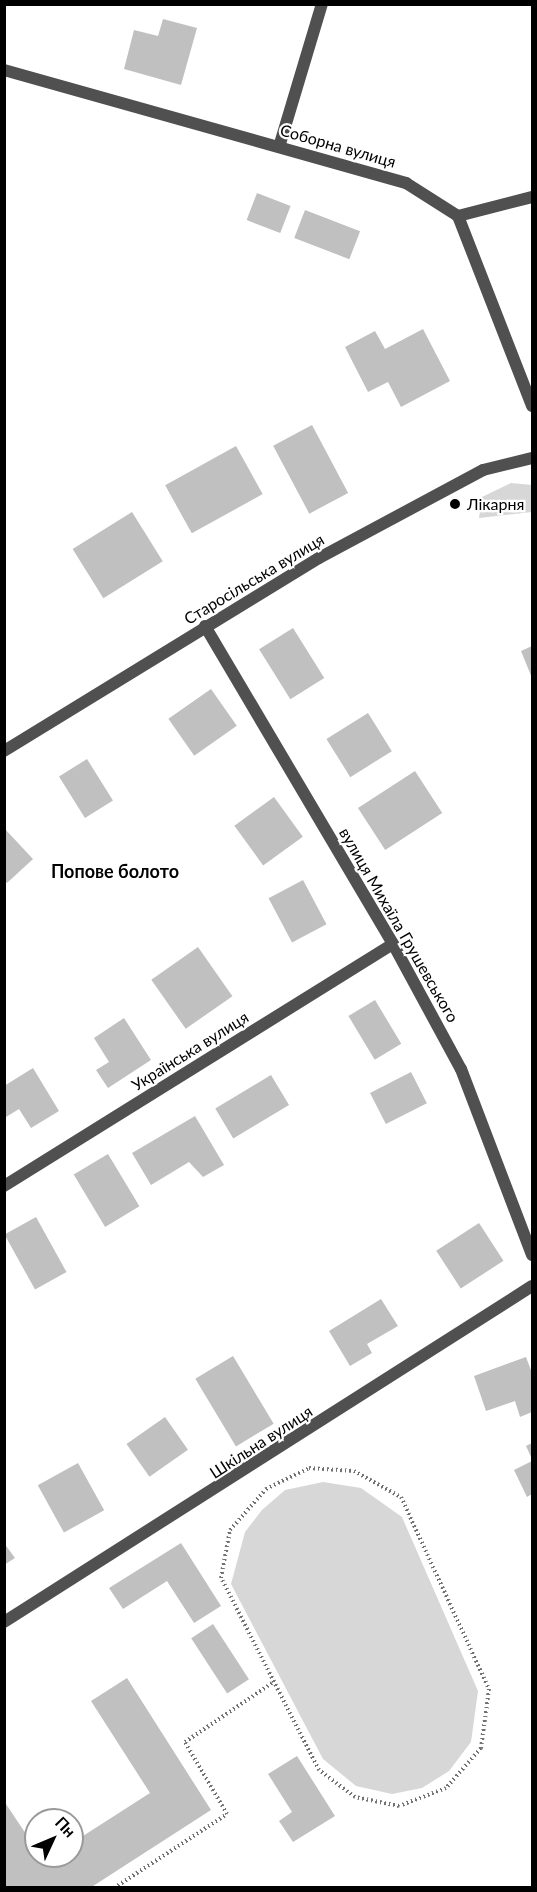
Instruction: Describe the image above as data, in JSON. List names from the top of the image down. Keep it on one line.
{"streets":{"street":["Соборна вулиця","Старосільська вулиця","вулиця Михаїла Грушевського","Українська вулиця","Шкільна вулиця"]},"crossings":[["Старосільська вулиця","вулиця Михаїла Грушевського"],["вулиця Михаїла Грушевського","Українська вулиця"]],"districts":["Попове болото"],"places":["Лікарня"],"north":"top right"}
